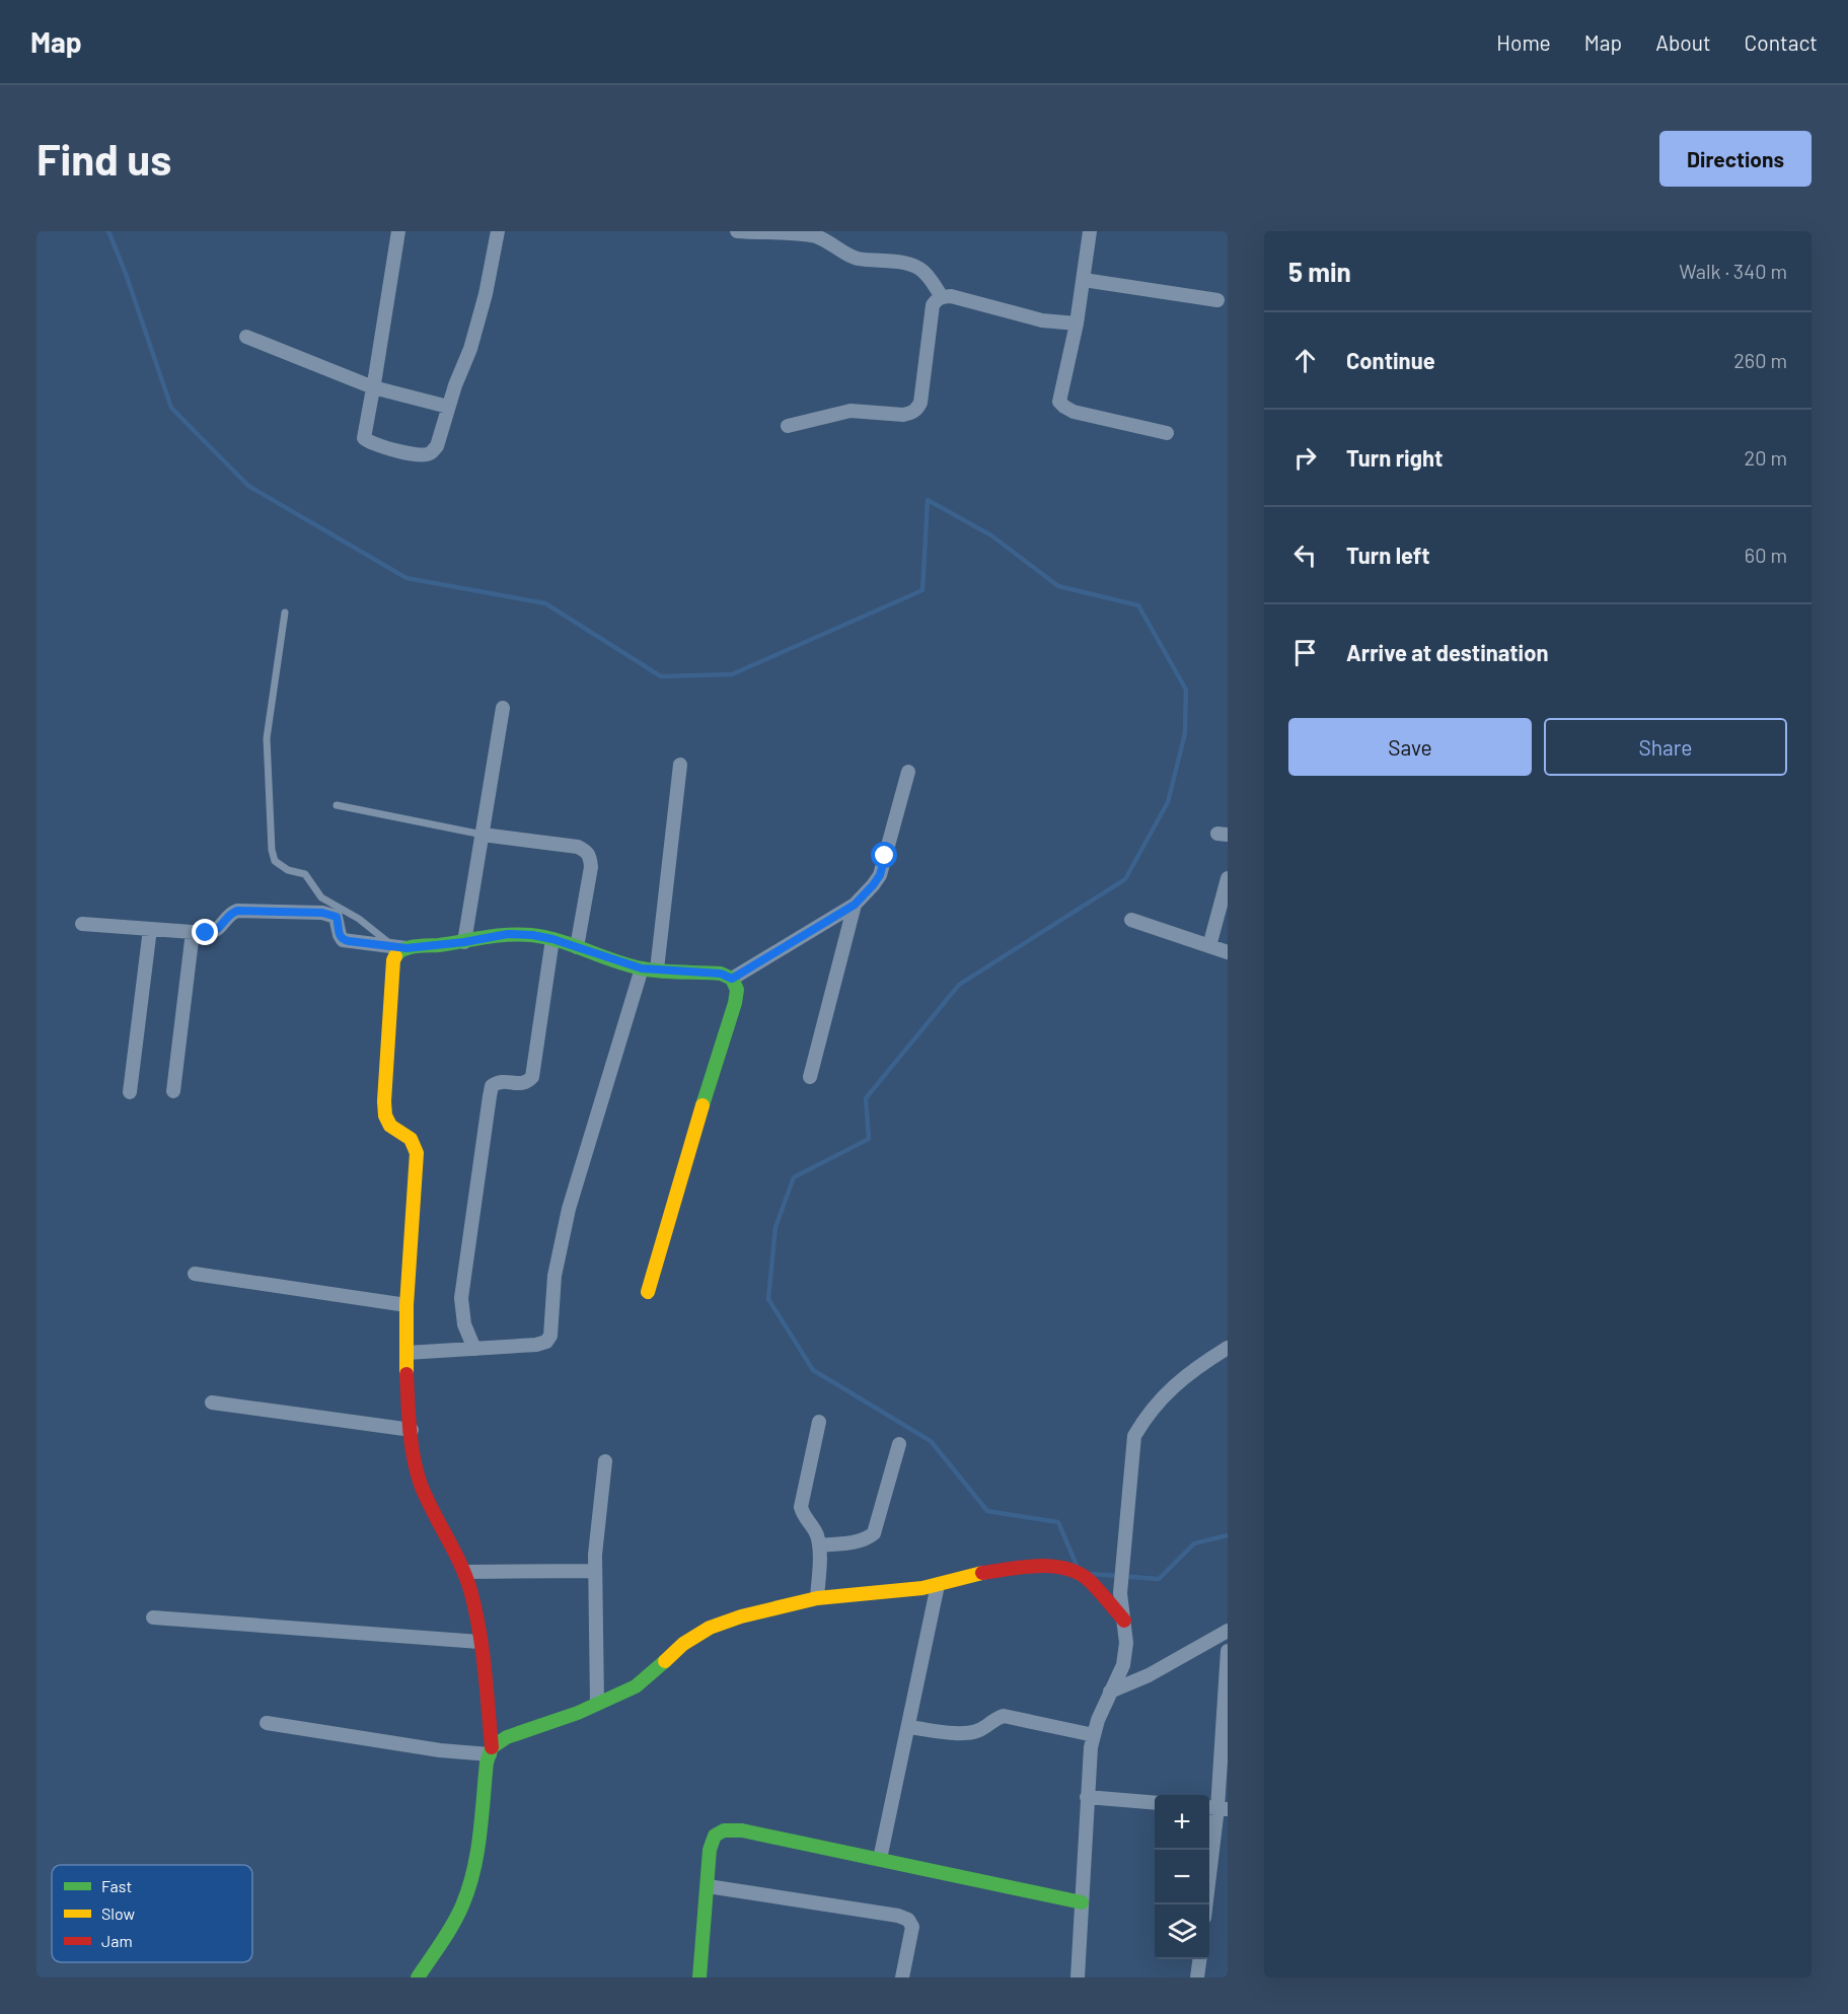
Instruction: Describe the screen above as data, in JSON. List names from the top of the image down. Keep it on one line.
{"legend":["Fast","Slow","Jam"],"page":{"header":"Map","nav":["Home","Map","About","Contact"],"buttons":["Directions",["Save","Share"]],"title":"Find us","heading":["5 min","Walk · 340 m"],"list":[["Continue","260 m"],["Turn right","20 m"],["Turn left","60 m"],"Arrive at destination"],"map_buttons":["+","−"]}}
